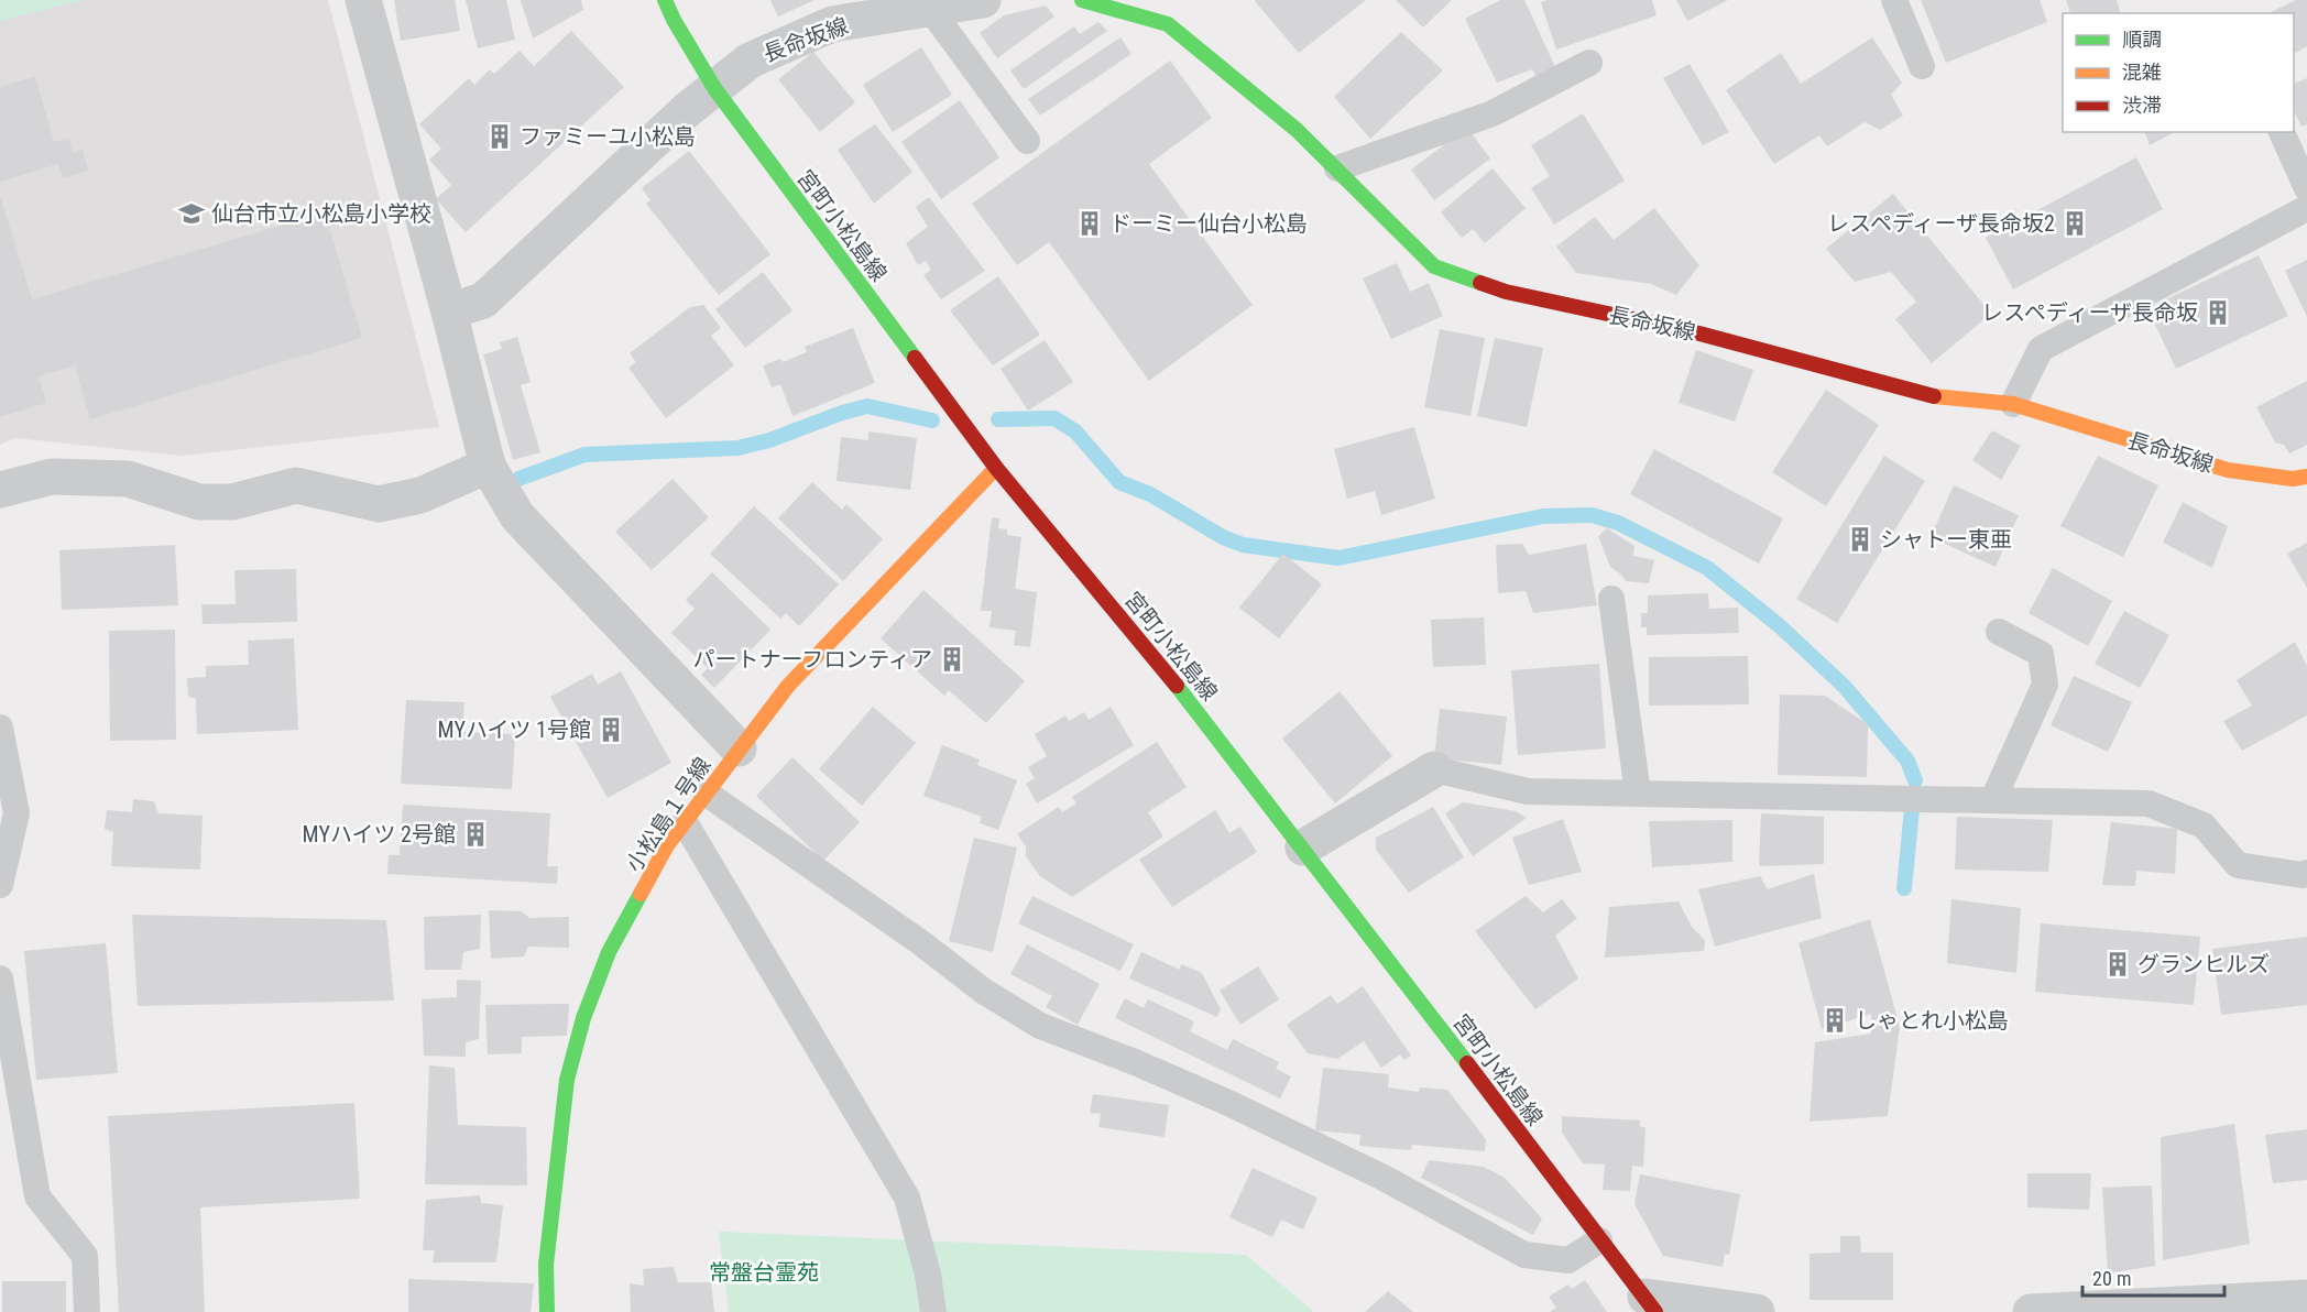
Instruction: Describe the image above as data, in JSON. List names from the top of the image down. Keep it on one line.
{"streets":{"street":["長命坂線","宮町小松島線","小松島１号線"]},"crossings":[["長命坂線","宮町小松島線"],["宮町小松島線","小松島１号線"]],"parks":["常盤台霊苑"],"places":{"building":["ファミーユ小松島","ドーミー仙台小松島","レスペディーザ長命坂2","レスペディーザ長命坂","シャトー東亜","パートナーフロンティア","MYハイツ 1号館","MYハイツ 2号館","グランヒルズ","しゃとれ小松島"],"school or university":["仙台市立小松島小学校"]},"legend":["順調","混雑","渋滞"],"scale_bar":"20 m"}
